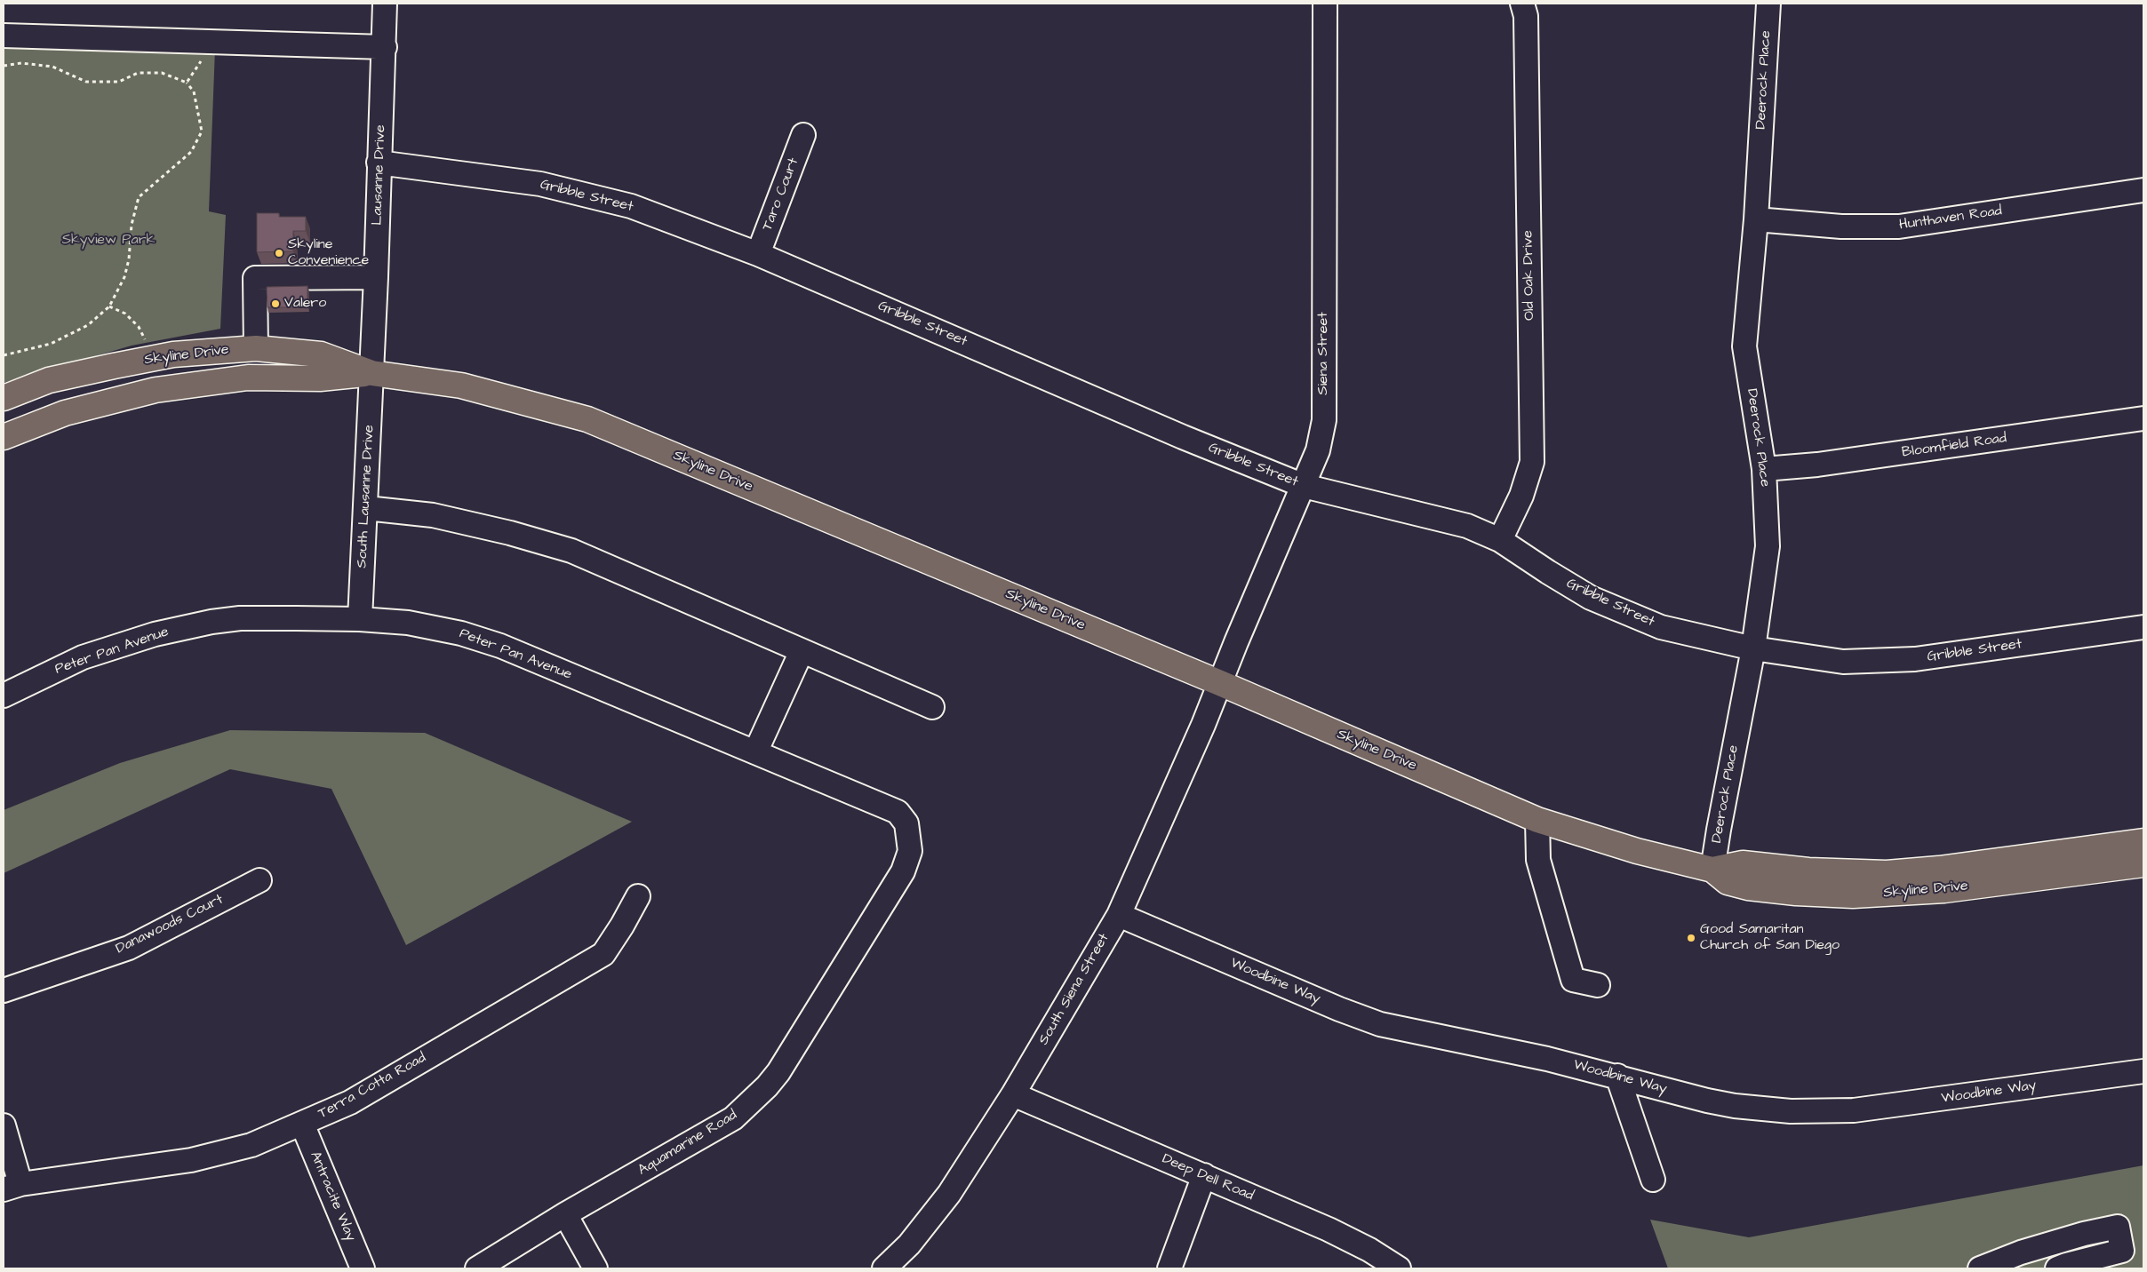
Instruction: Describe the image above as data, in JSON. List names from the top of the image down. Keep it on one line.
{"streets":{"main road":["Skyline Drive"],"street":["Deerock Place","Lausanne Drive","Taro Court","Gribble Street","Hunthaven Road","Old Oak Drive","Siena Street","Bloomfield Road","South Lausanne Drive","Peter Pan Avenue","Danawoods Court","Woodbine Way","South Siena Street","Terra Cotta Road","Aquamarine Road","Deep Dell Road","Antracite Way"]},"crossings":[["Deerock Place","Gribble Street"],["Deerock Place","Hunthaven Road"],["Deerock Place","Skyline Drive"],["Deerock Place","Bloomfield Road"],["Lausanne Drive","Gribble Street"],["Lausanne Drive","Skyline Drive"],["Lausanne Drive","South Lausanne Drive"],["Taro Court","Gribble Street"],["Gribble Street","Old Oak Drive"],["Gribble Street","Siena Street"],["Siena Street","Skyline Drive"],["Siena Street","South Siena Street"],["Skyline Drive","South Lausanne Drive"],["Skyline Drive","South Siena Street"],["South Lausanne Drive","Peter Pan Avenue"],["Peter Pan Avenue","Aquamarine Road"],["Woodbine Way","South Siena Street"],["South Siena Street","Deep Dell Road"],["Terra Cotta Road","Antracite Way"]],"parks":["Skyview Park"],"places":["Skyline Convenience","Valero","Good Samaritan Church of San Diego"]}
